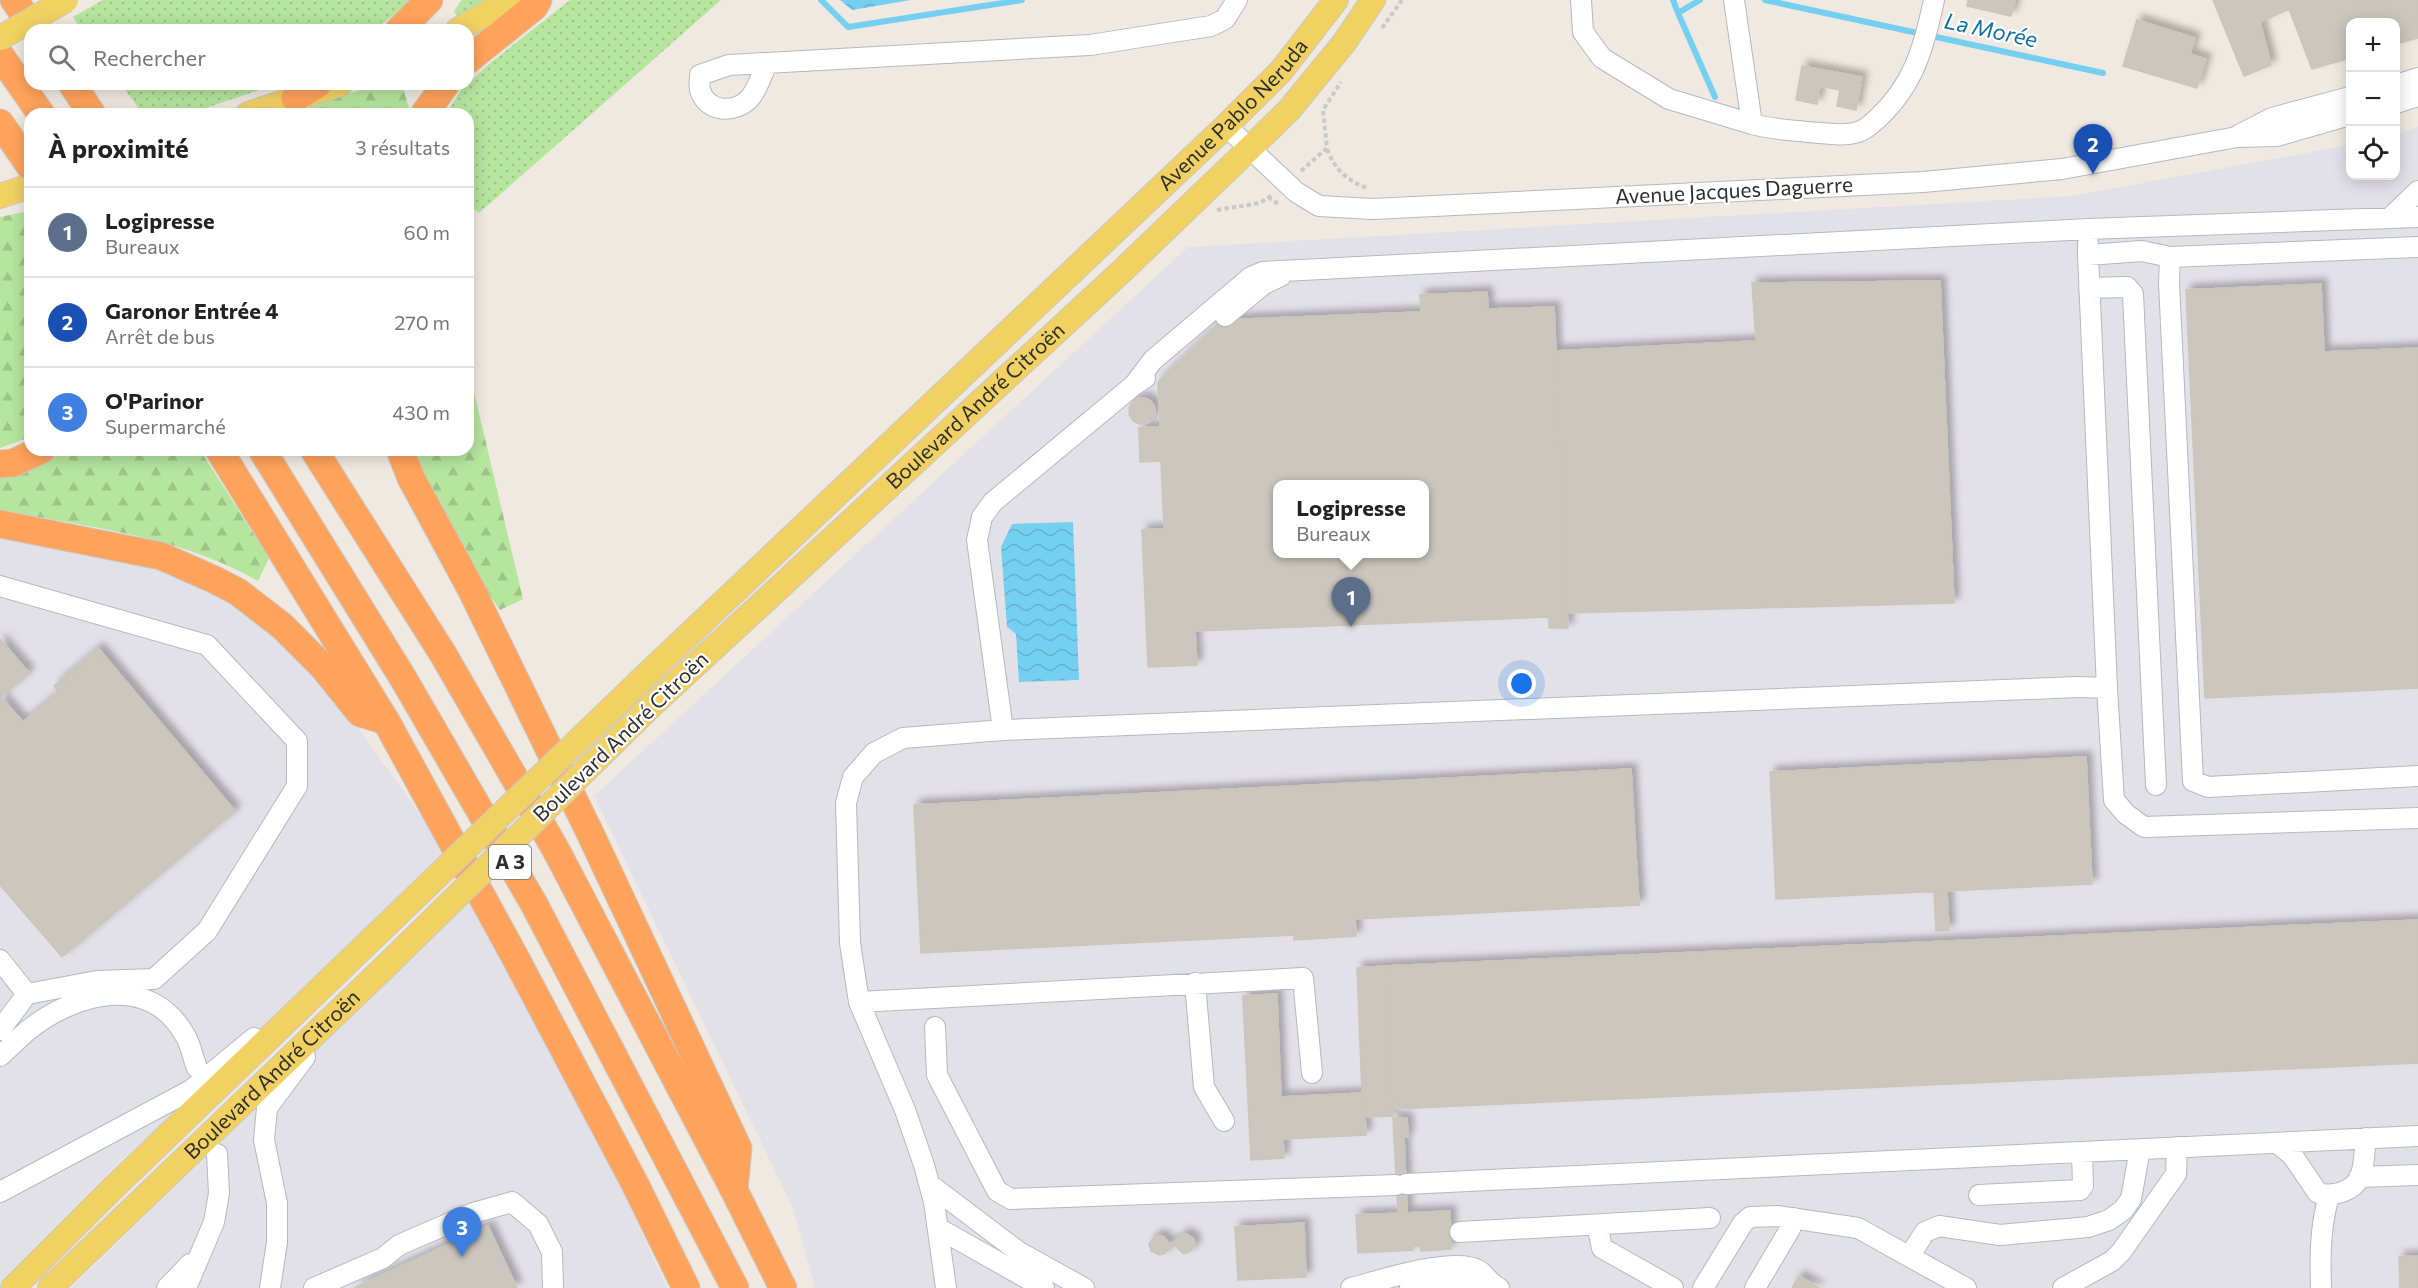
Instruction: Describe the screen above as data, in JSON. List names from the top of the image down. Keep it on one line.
{"streets":{"highway":["A 3"],"main road":["Avenue Pablo Neruda","Boulevard André Citroën"],"street":["Avenue Jacques Daguerre"]},"crossings":[["Avenue Pablo Neruda","Avenue Jacques Daguerre"],["Avenue Pablo Neruda","Boulevard André Citroën"]],"water":["La Morée"],"page":{"map_buttons":["+","−"],"search":"Rechercher","heading":["À proximité","3 résultats"],"pins":["2","1","3"],"list":[{"mark":"1","name":"Logipresse","note":"Bureaux","value":"60 m"},{"mark":"2","name":"Garonor Entrée 4","note":"Arrêt de bus","value":"270 m"},{"mark":"3","name":"O'Parinor","note":"Supermarché","value":"430 m"}],"popup":["Logipresse","Bureaux"]}}
